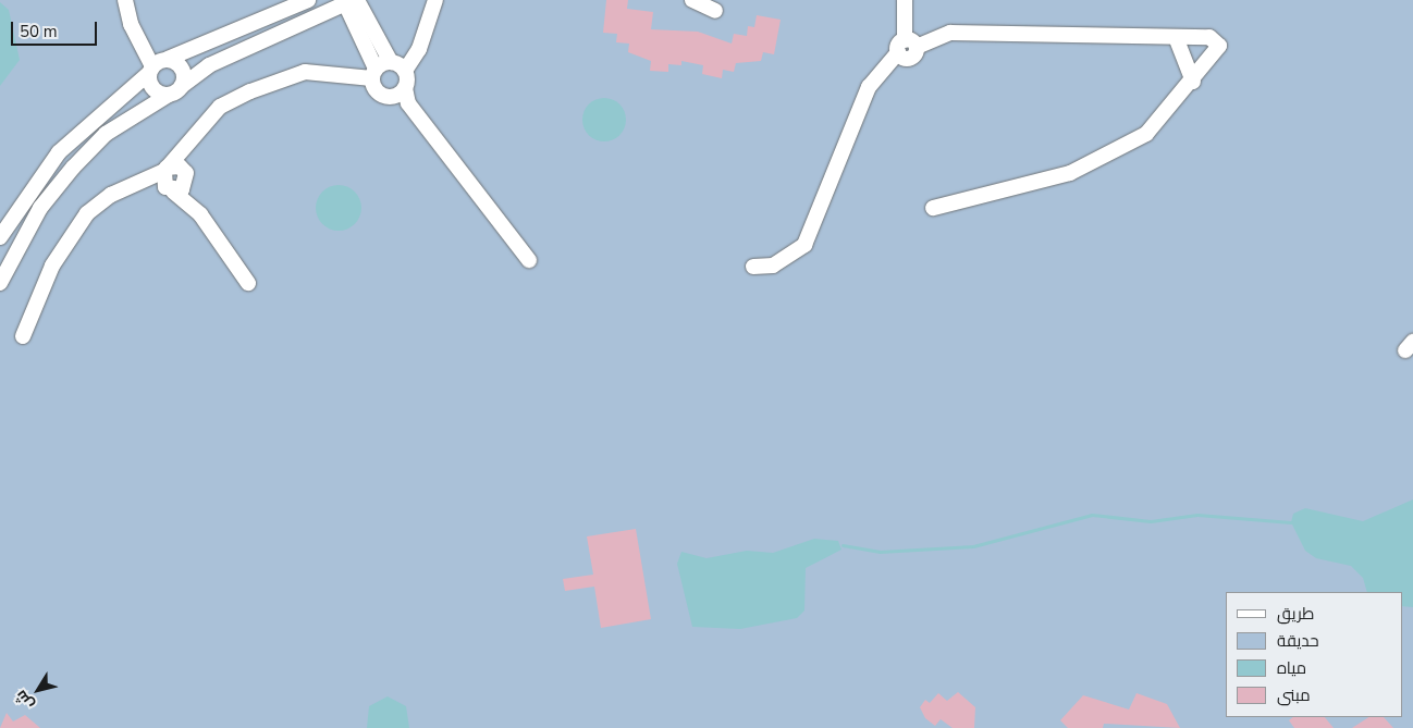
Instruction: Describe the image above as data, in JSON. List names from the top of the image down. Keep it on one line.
{"legend":["طريق","حديقة","مياه","مبنى"],"scale_bar":"50 m","north":"bottom left"}
